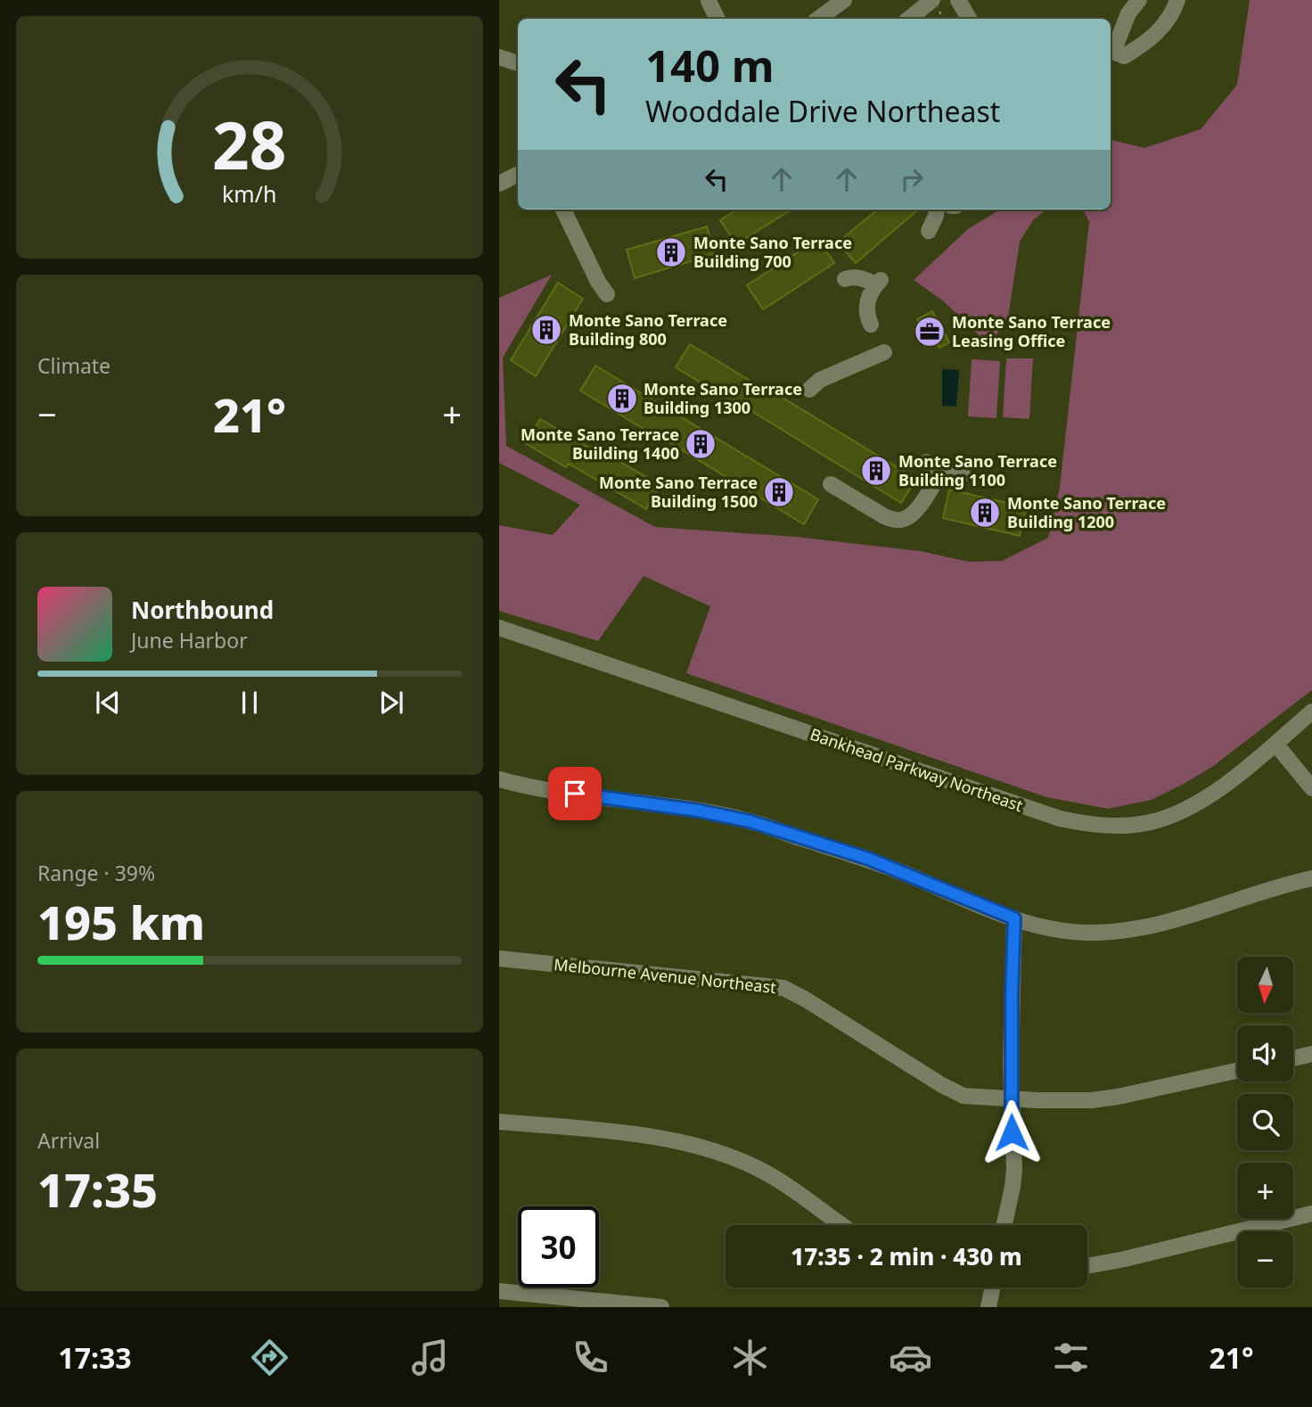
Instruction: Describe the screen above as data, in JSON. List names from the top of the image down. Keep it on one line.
{"streets":{"street":["Bankhead Parkway Northeast","Melbourne Avenue Northeast"]},"places":{"building":["Monte Sano Terrace Building 700","Monte Sano Terrace Building 800","Monte Sano Terrace Building 1300","Monte Sano Terrace Building 1400","Monte Sano Terrace Building 1100","Monte Sano Terrace Building 1500","Monte Sano Terrace Building 1200"],"office":["Monte Sano Terrace Leasing Office"]},"north":"bottom","page":{"turn":["140 m","Wooddale Drive Northeast"],"tile":["Climate",["Range · 39%","195 km"],["Arrival","17:35"]],"heat":["−","21°","+"],"song":["Northbound","June Harbor"],"map_buttons":["+","−"],"limit":"30","trip":"17:35 · 2 min · 430 m","tabs":["17:33","21°"],"gauge":["28","km/h"]}}
